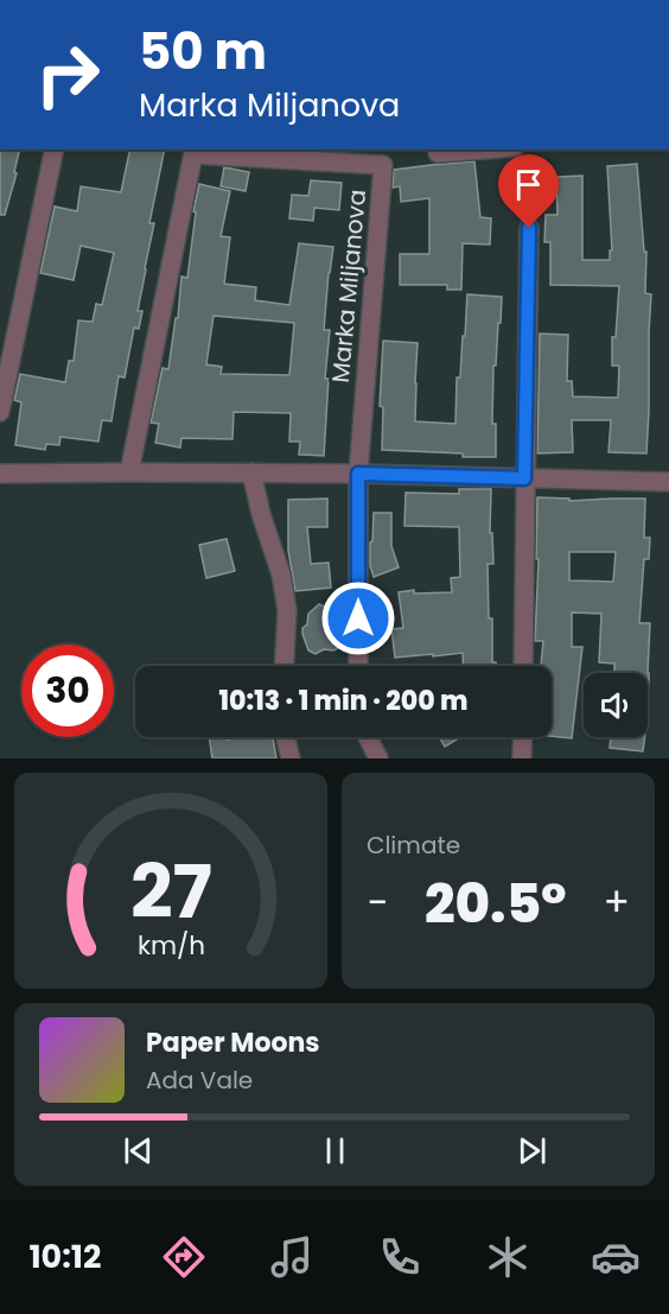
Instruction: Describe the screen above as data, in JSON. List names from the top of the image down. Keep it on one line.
{"streets":{"street":["Marka Miljanova"]},"page":{"turn":["50 m","Marka Miljanova"],"limit":"30","trip":"10:13 · 1 min · 200 m","tile":"Climate","heat":["−","20.5°","+"],"song":["Paper Moons","Ada Vale"],"tabs":"10:12","gauge":["27","km/h"]}}
